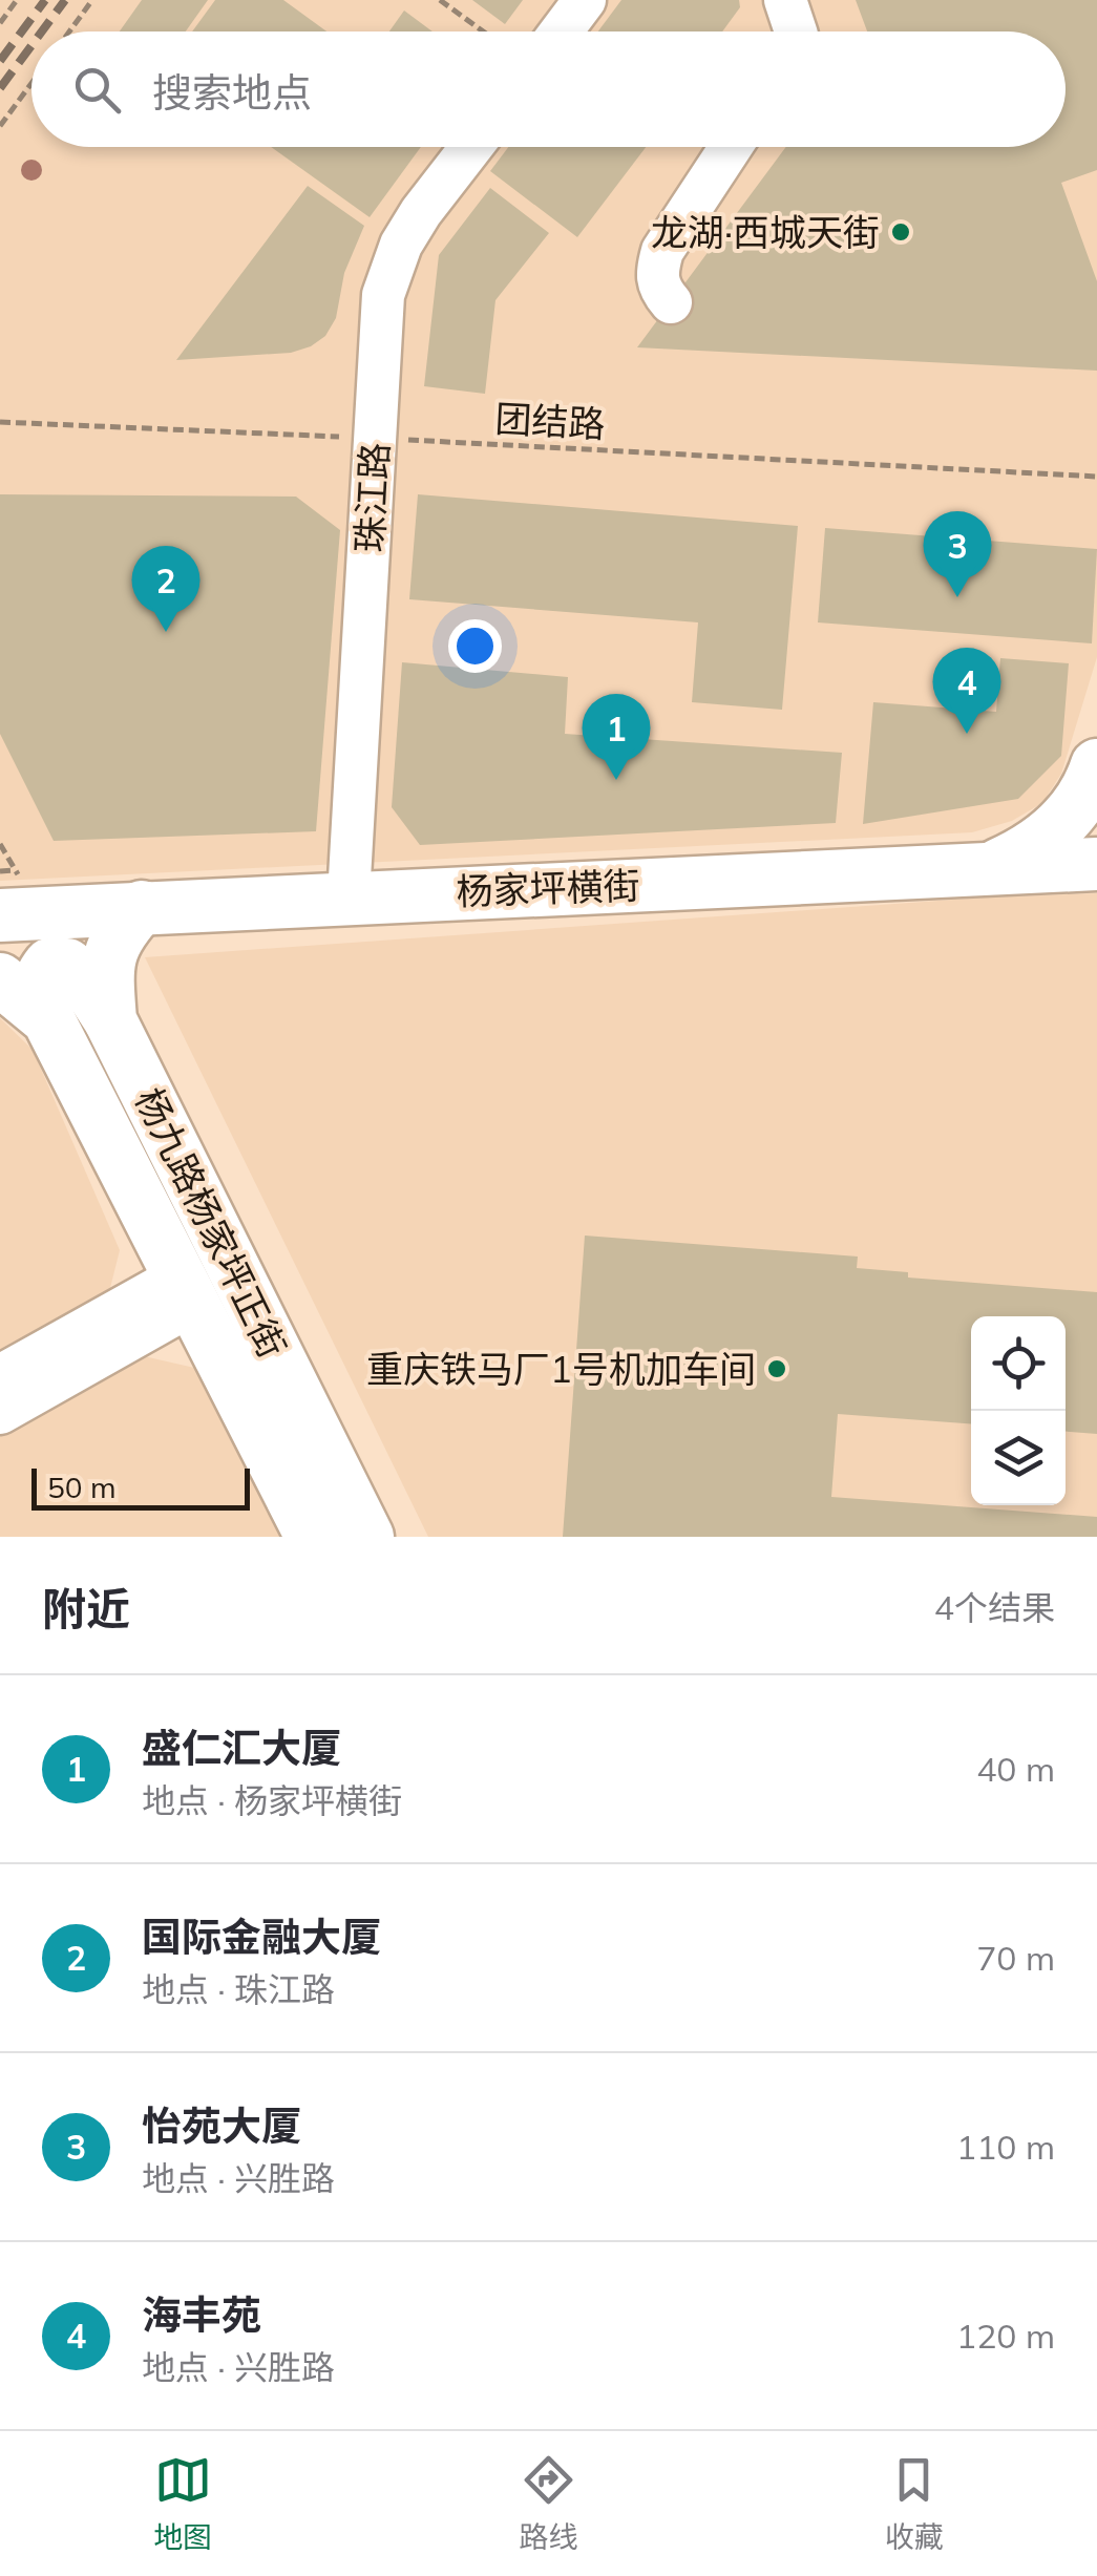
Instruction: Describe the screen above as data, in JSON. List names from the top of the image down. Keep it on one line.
{"streets":{"main road":["杨家坪横街","杨九路杨家坪正街"],"street":["珠江路"],"path":["团结路"]},"crossings":[["团结路","珠江路"],["珠江路","杨家坪横街"],["杨家坪横街","杨九路杨家坪正街"]],"places":["龙湖·西城天街","重庆铁马厂1号机加车间"],"scale_bar":"50 m","page":{"search":"搜索地点","pins":["3","2","4","1"],"scale":"50 m","heading":["附近","4个结果"],"list":[{"mark":"1","name":"盛仁汇大厦","note":"地点 · 杨家坪横街","value":"40 m"},{"mark":"2","name":"国际金融大厦","note":"地点 · 珠江路","value":"70 m"},{"mark":"3","name":"怡苑大厦","note":"地点 · 兴胜路","value":"110 m"},{"mark":"4","name":"海丰苑","note":"地点 · 兴胜路","value":"120 m"}],"nav":["地图","路线","收藏"]}}
